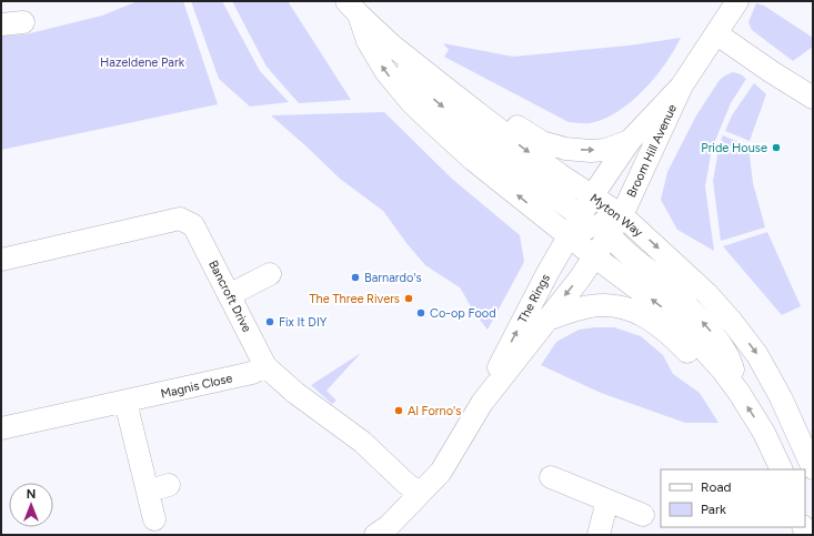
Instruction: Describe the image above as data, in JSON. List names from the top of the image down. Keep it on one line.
{"streets":{"street":["Broom Hill Avenue","Myton Way","Bancroft Drive","The Rings","Magnis Close"]},"crossings":[["Broom Hill Avenue","Myton Way"],["Broom Hill Avenue","The Rings"],["Myton Way","The Rings"],["Bancroft Drive","The Rings"],["Bancroft Drive","Magnis Close"]],"parks":["Hazeldene Park"],"places":["Pride House","Barnardo's","The Three Rivers","Co-op Food","Fix It DIY","Al Forno's"],"legend":["Road","Park"],"north":"top"}
